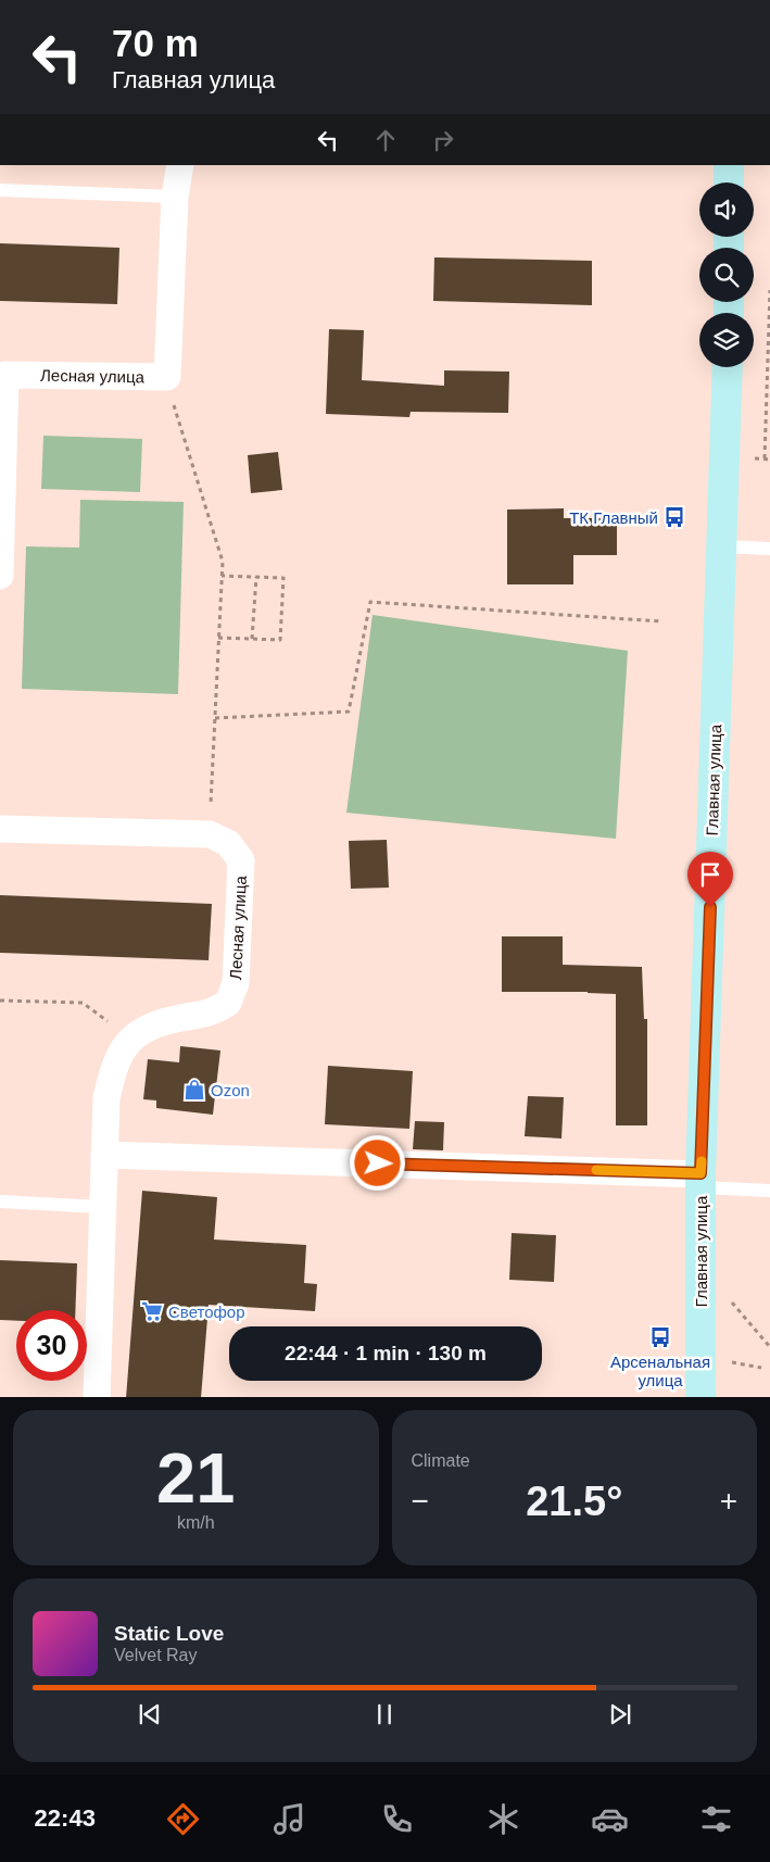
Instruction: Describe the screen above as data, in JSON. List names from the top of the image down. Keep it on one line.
{"streets":{"main road":["Главная улица"],"street":["Лесная улица"]},"places":{"bus stop":["ТК Главный","Арсенальная улица"],"shop":["Ozon"],"supermarket":["Светофор"]},"page":{"turn":["70 m","Главная улица"],"limit":"30","trip":"22:44 · 1 min · 130 m","tile":[["21","km/h"],"Climate"],"heat":["−","21.5°","+"],"song":["Static Love","Velvet Ray"],"tabs":"22:43"}}
